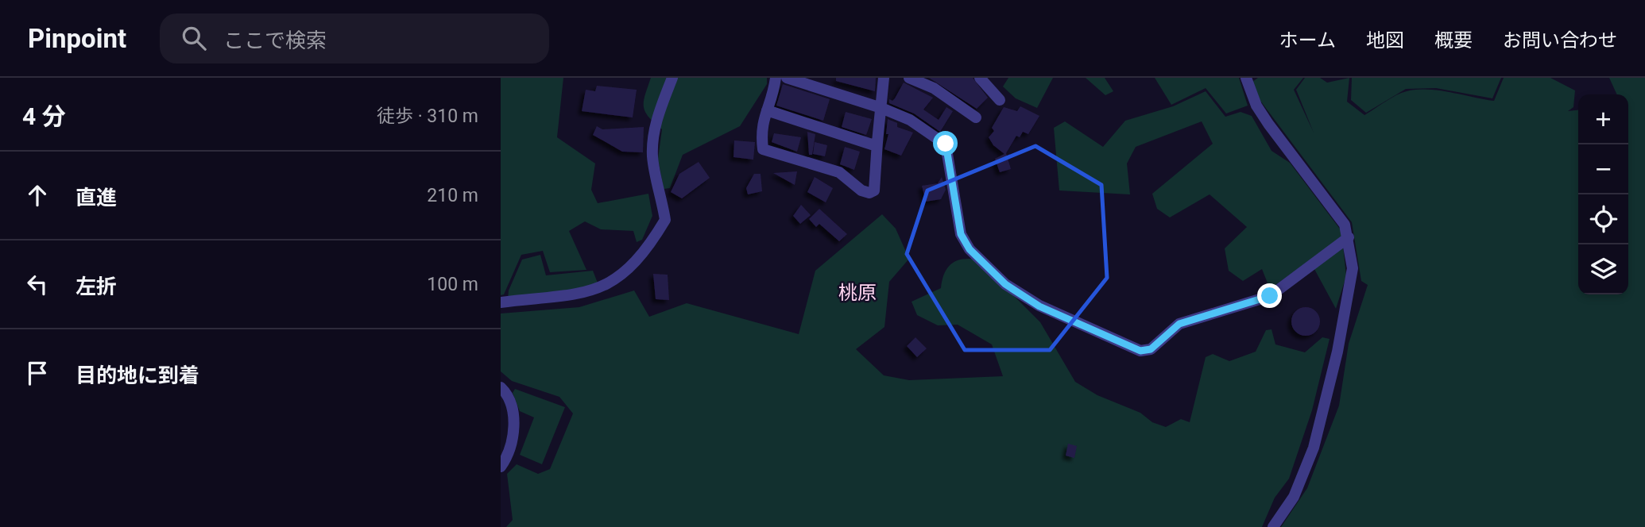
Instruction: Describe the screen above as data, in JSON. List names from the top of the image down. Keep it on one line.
{"districts":["桃原"],"page":{"header":"Pinpoint","search":"ここで検索","nav":["ホーム","地図","概要","お問い合わせ"],"heading":["4 分","徒歩 · 310 m"],"map_buttons":["+","−"],"list":[["直進","210 m"],["左折","100 m"],"目的地に到着"]}}
